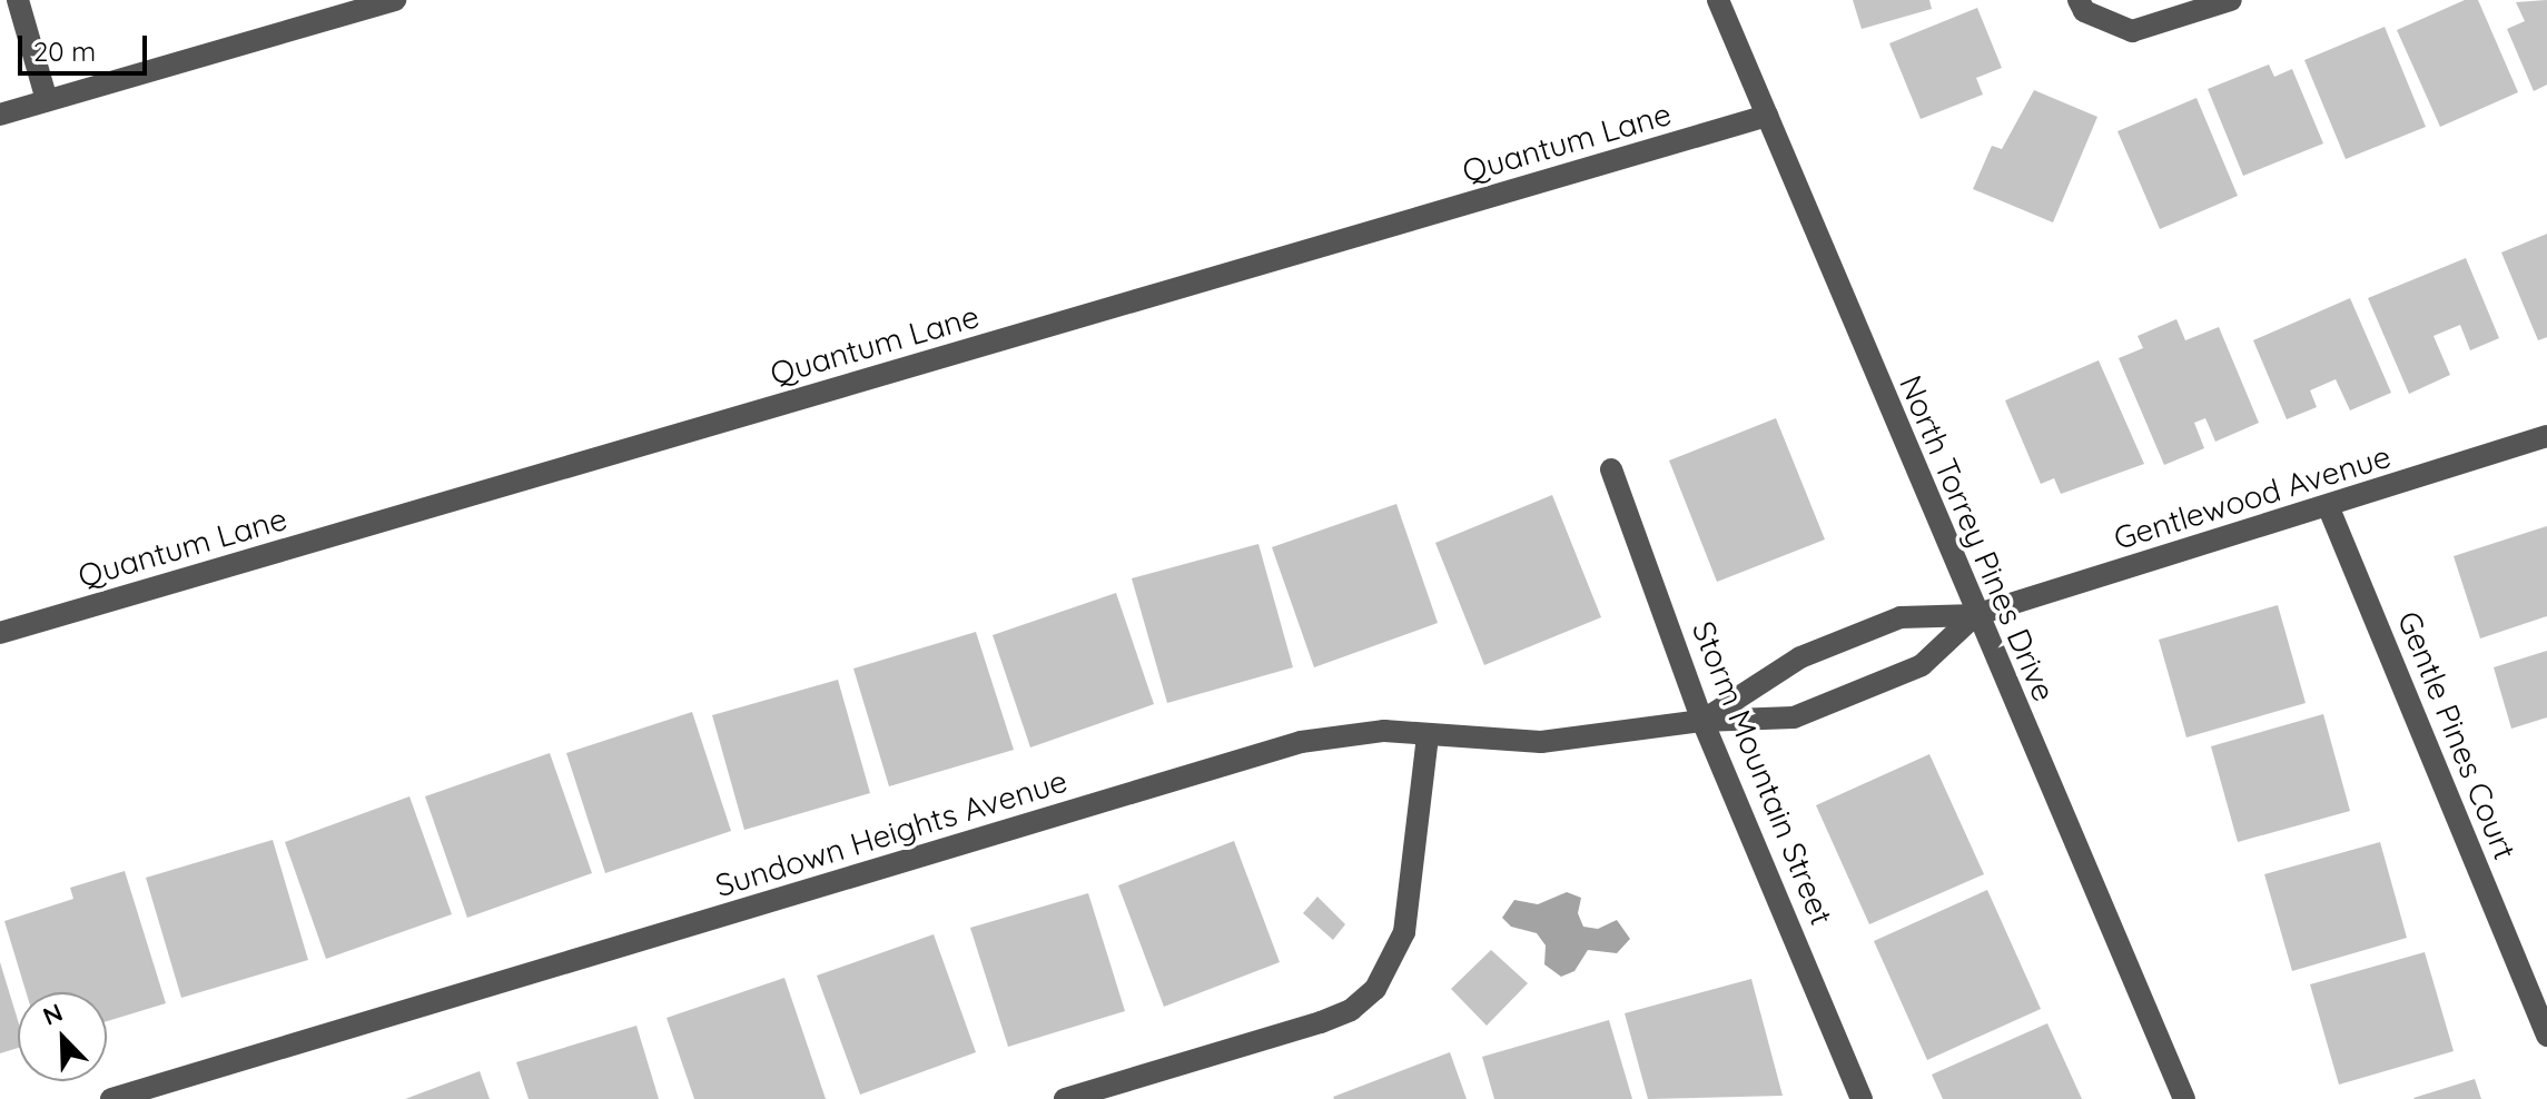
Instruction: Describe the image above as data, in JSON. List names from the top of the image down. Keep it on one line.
{"streets":{"street":["Quantum Lane","Gentlewood Avenue","North Torrey Pines Drive","Gentle Pines Court","Storm Mountain Street","Sundown Heights Avenue"]},"crossings":[["Quantum Lane","North Torrey Pines Drive"],["Gentlewood Avenue","North Torrey Pines Drive"],["Gentlewood Avenue","Gentle Pines Court"],["Gentlewood Avenue","Sundown Heights Avenue"],["North Torrey Pines Drive","Sundown Heights Avenue"],["Storm Mountain Street","Sundown Heights Avenue"]],"scale_bar":"20 m","north":"top left"}
